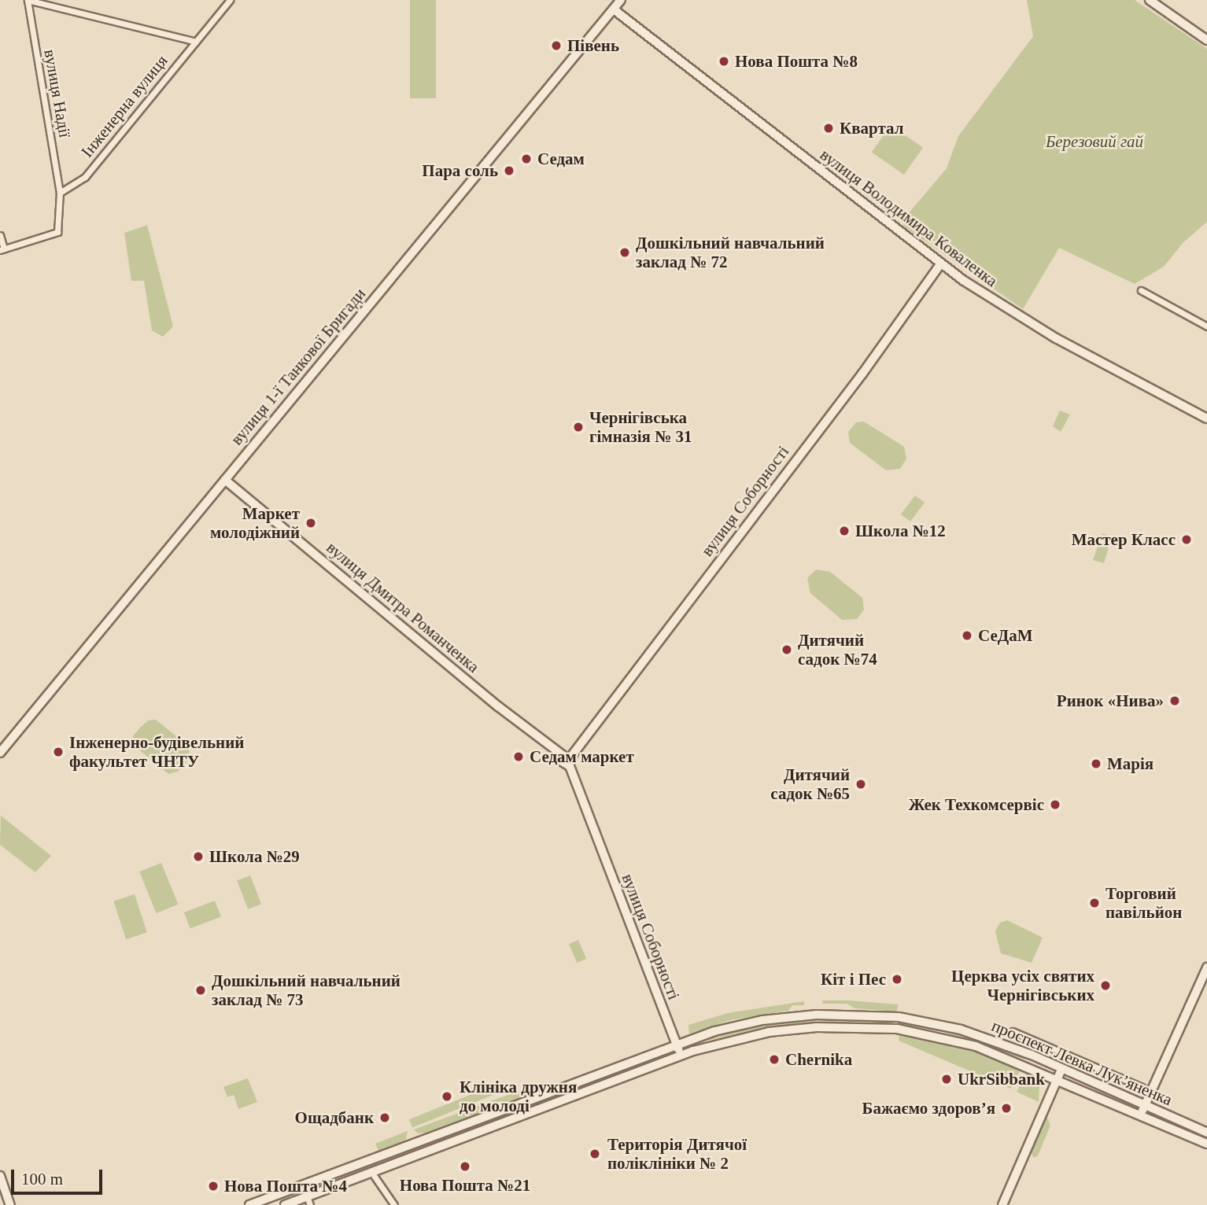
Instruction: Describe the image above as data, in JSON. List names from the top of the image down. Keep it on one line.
{"streets":{"main road":["вулиця Володимира Коваленка","вулиця 1-ї Танкової Бригади","вулиця Соборності","вулиця Дмитра Романченка","проспект Левка Лукʼяненка"],"street":["вулиця Надії","Інженерна вулиця"]},"crossings":[["вулиця Надії","Інженерна вулиця"],["вулиця Володимира Коваленка","вулиця 1-ї Танкової Бригади"],["вулиця Володимира Коваленка","вулиця Соборності"],["вулиця 1-ї Танкової Бригади","вулиця Дмитра Романченка"],["вулиця Соборності","вулиця Дмитра Романченка"],["вулиця Соборності","проспект Левка Лукʼяненка"]],"parks":["Березовий гай"],"places":["Півень","Нова Пошта №8","Квартал","Седам","Пара соль","Дошкільний навчальний заклад № 72","Чернігівська гімназія № 31","Маркет молодіжний","Школа №12","Мастер Класс","СеДаМ","Дитячий садок №74","Ринок «Нива»","Інженерно-будівельний факультет ЧНТУ","Седам маркет","Марія","Дитячий садок №65","Жек Техкомсервіс","Школа №29","Торговий павільйон","Кіт і Пес","Церква усіх святих Чернігівських","Дошкільний навчальний заклад № 73","Chernika","UkrSibbank","Клініка дружня до молоді","Бажаємо здоровʼя","Ощадбанк","Територія Дитячої поліклініки № 2","Нова Пошта №21","Нова Пошта №4"],"scale_bar":"100 m"}
